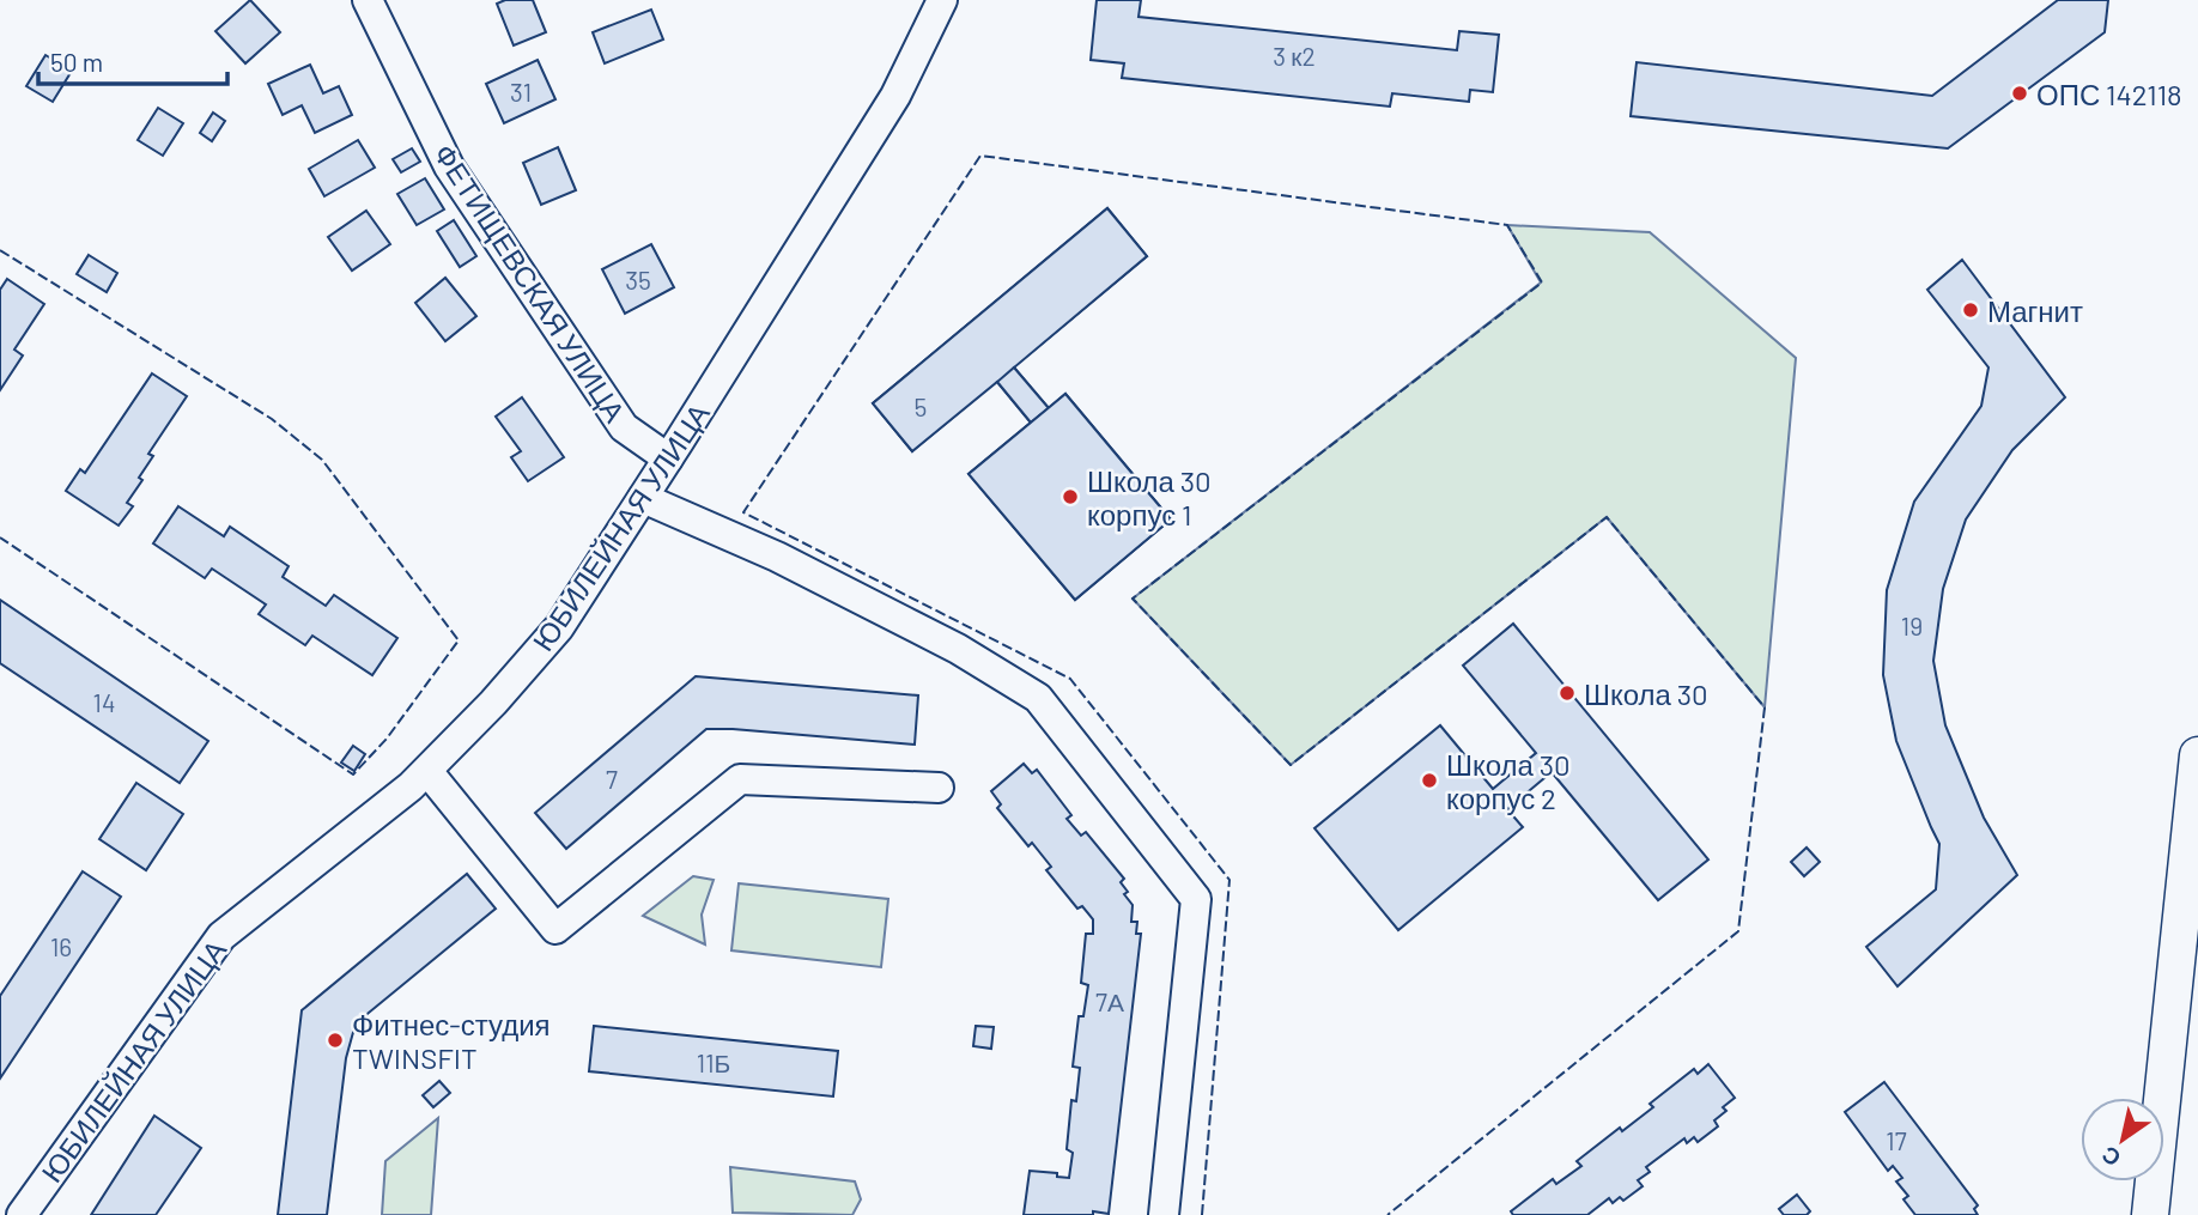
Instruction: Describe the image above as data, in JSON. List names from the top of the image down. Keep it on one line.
{"streets":{"street":["ФЕТИЩЕВСКАЯ УЛИЦА","ЮБИЛЕЙНАЯ УЛИЦА"]},"crossings":[["ФЕТИЩЕВСКАЯ УЛИЦА","ЮБИЛЕЙНАЯ УЛИЦА"]],"places":["ОПС 142118","Магнит","Школа 30 корпус 1","Школа 30","Школа 30 корпус 2","Фитнес-студия TWINSFIT"],"house_numbers":["3 к2","31","35","5","19","14","7","16","7А","11Б","17"],"scale_bar":"50 m","north":"bottom left"}
